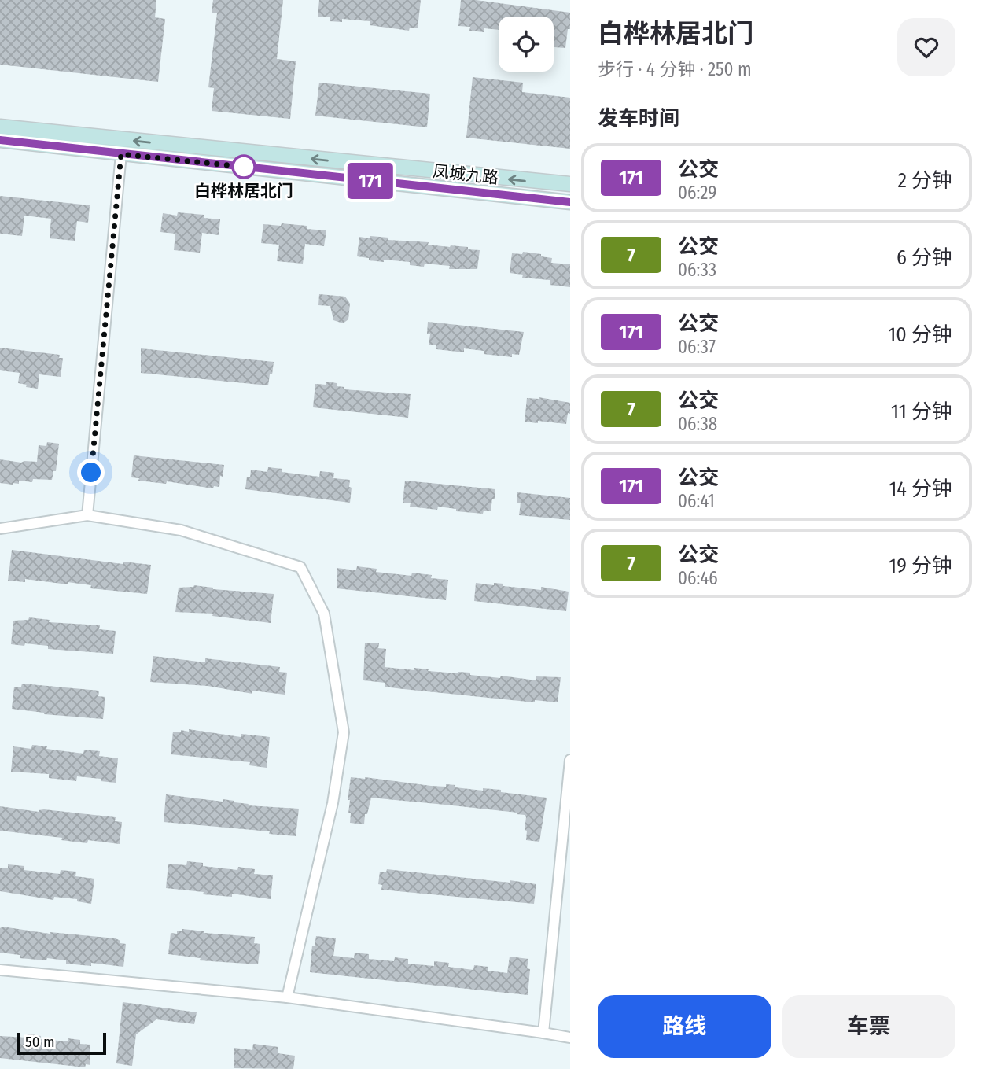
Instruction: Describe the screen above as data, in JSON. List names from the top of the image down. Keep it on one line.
{"streets":{"street":["凤城九路"]},"places":["白桦林居北门"],"lines":["bus line 171"],"scale_bar":"50 m","page":{"on_map":"171","heading":[["白桦林居北门","步行 · 4 分钟 · 250 m"],"发车时间"],"list":[{"mark":"171","name":"公交","note":"06:29","value":"2 分钟"},{"mark":"7","name":"公交","note":"06:33","value":"6 分钟"},{"mark":"171","name":"公交","note":"06:37","value":"10 分钟"},{"mark":"7","name":"公交","note":"06:38","value":"11 分钟"},{"mark":"171","name":"公交","note":"06:41","value":"14 分钟"},{"mark":"7","name":"公交","note":"06:46","value":"19 分钟"}],"buttons":["路线","车票"],"scale":"50 m"}}
